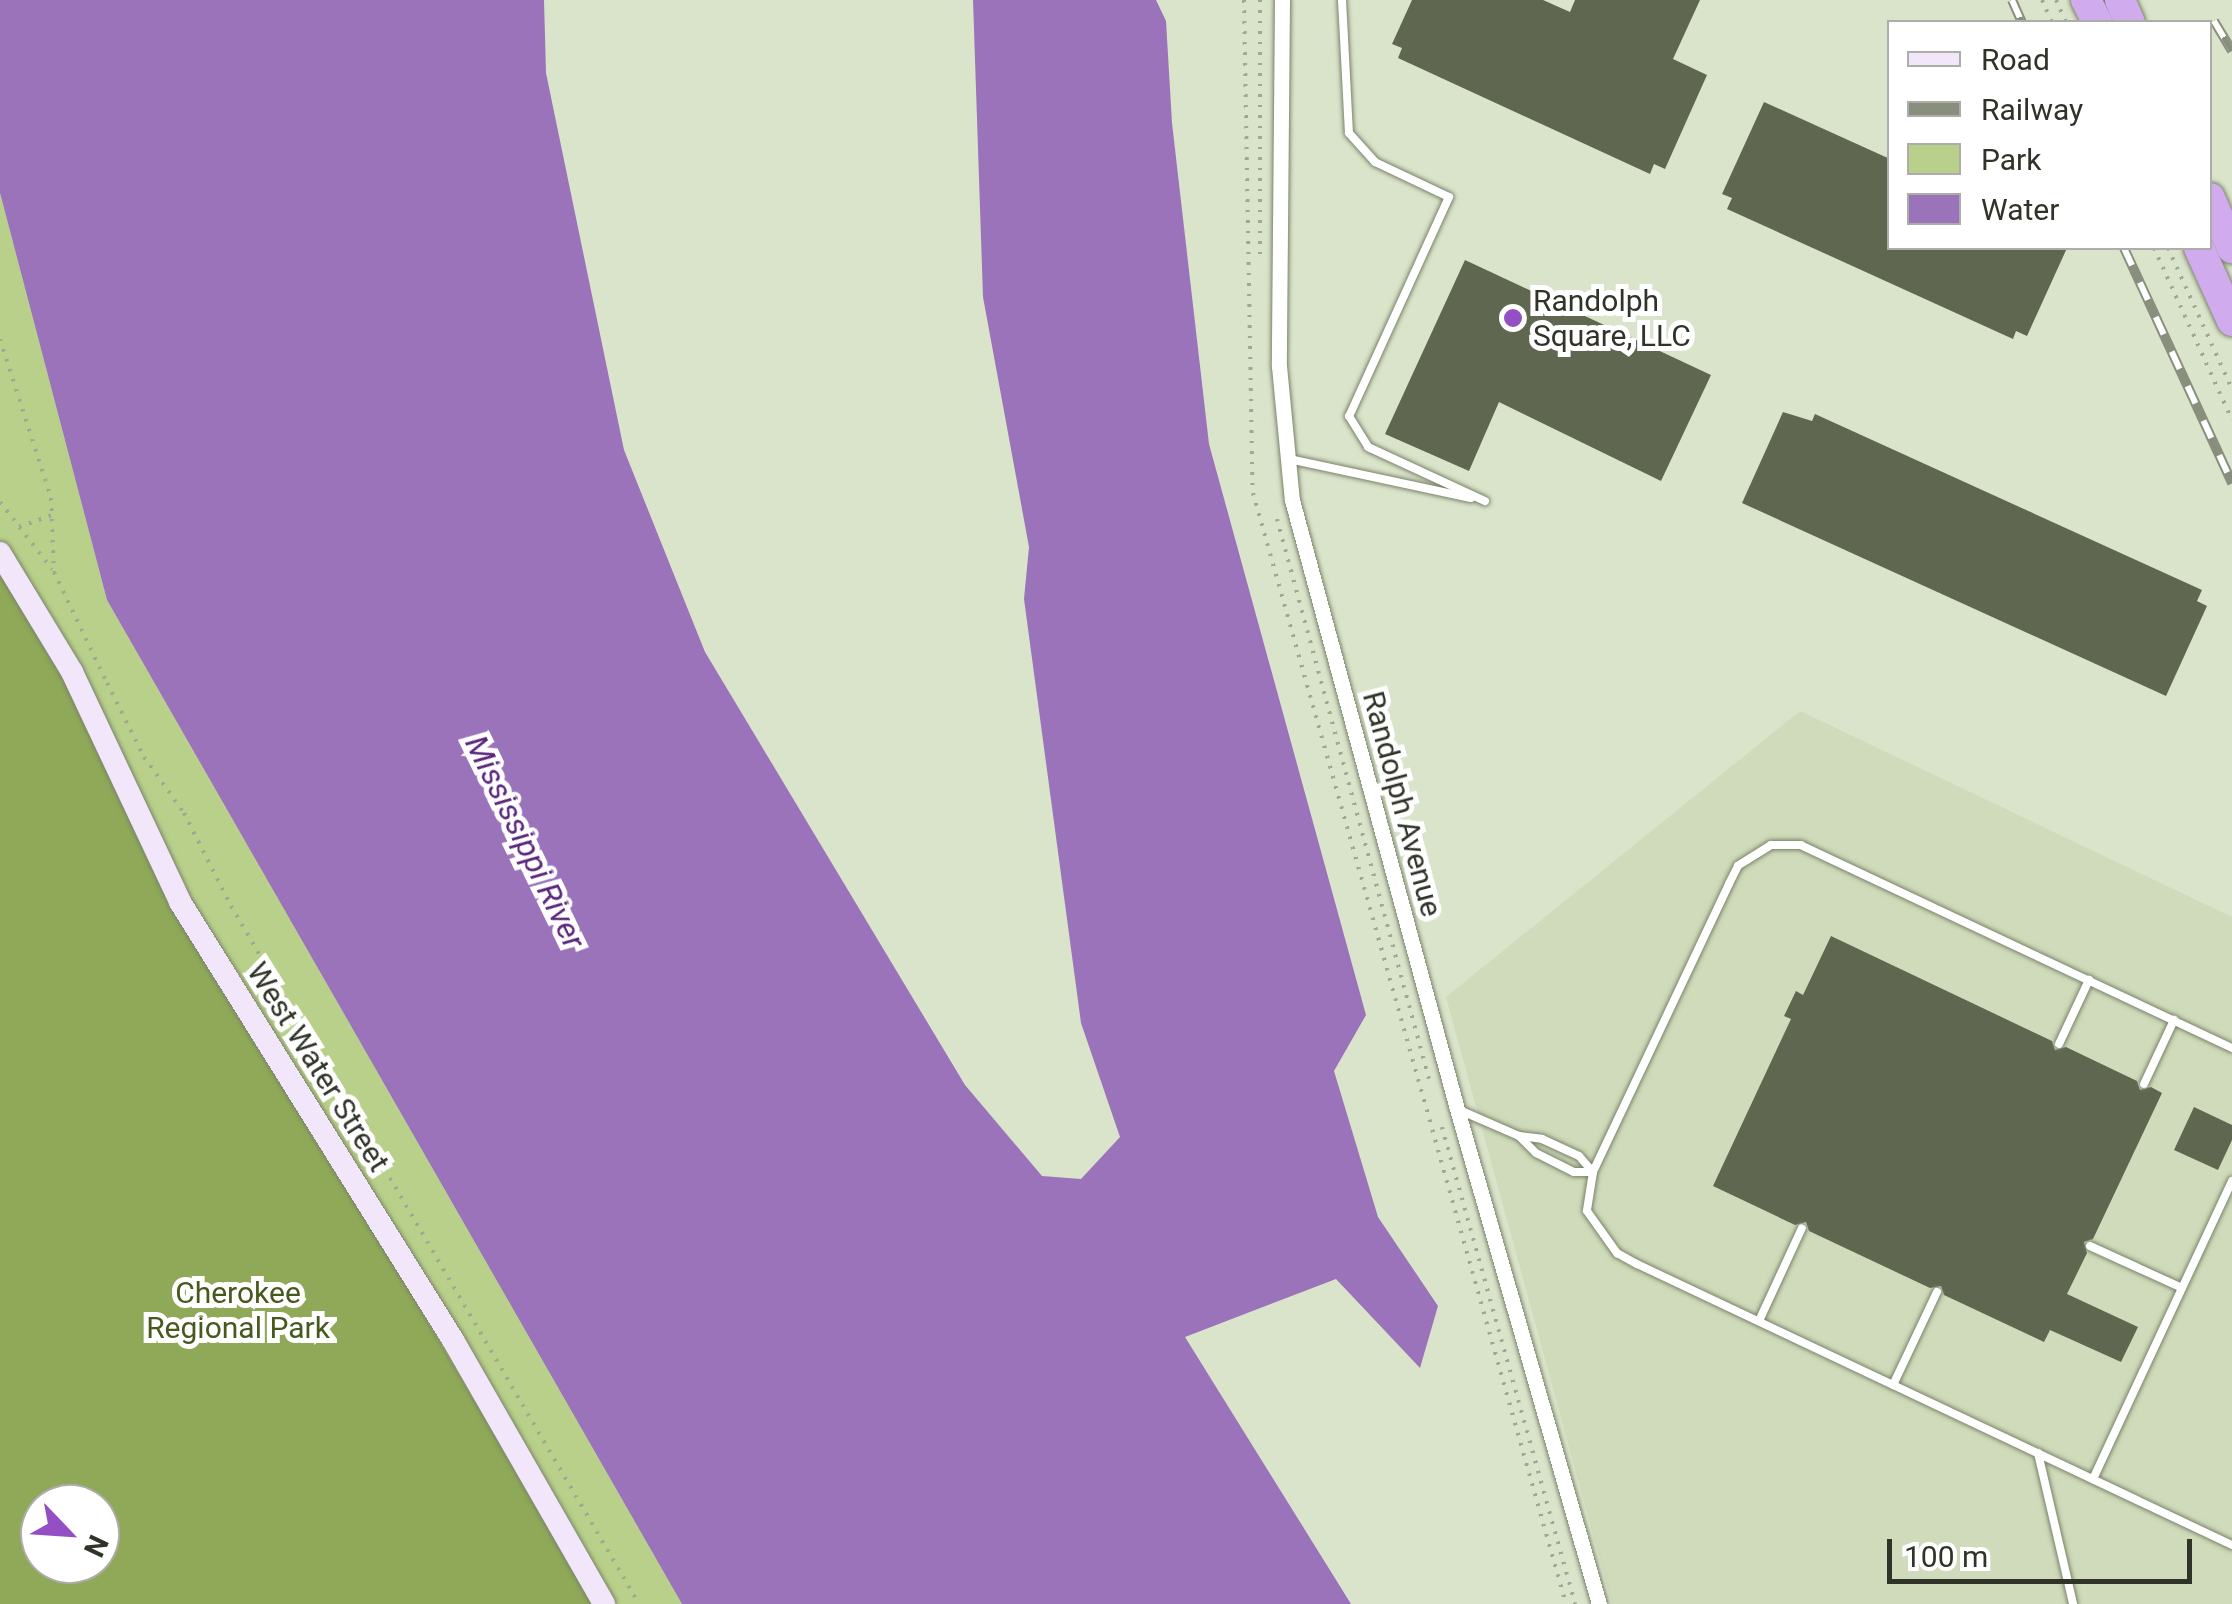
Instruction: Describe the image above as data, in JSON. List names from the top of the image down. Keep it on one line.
{"streets":{"street":["Randolph Avenue","West Water Street"]},"water":["Mississippi River"],"parks":["Cherokee Regional Park"],"places":["Randolph Square, LLC"],"legend":["Road","Railway","Park","Water"],"scale_bar":"100 m","north":"bottom right"}
